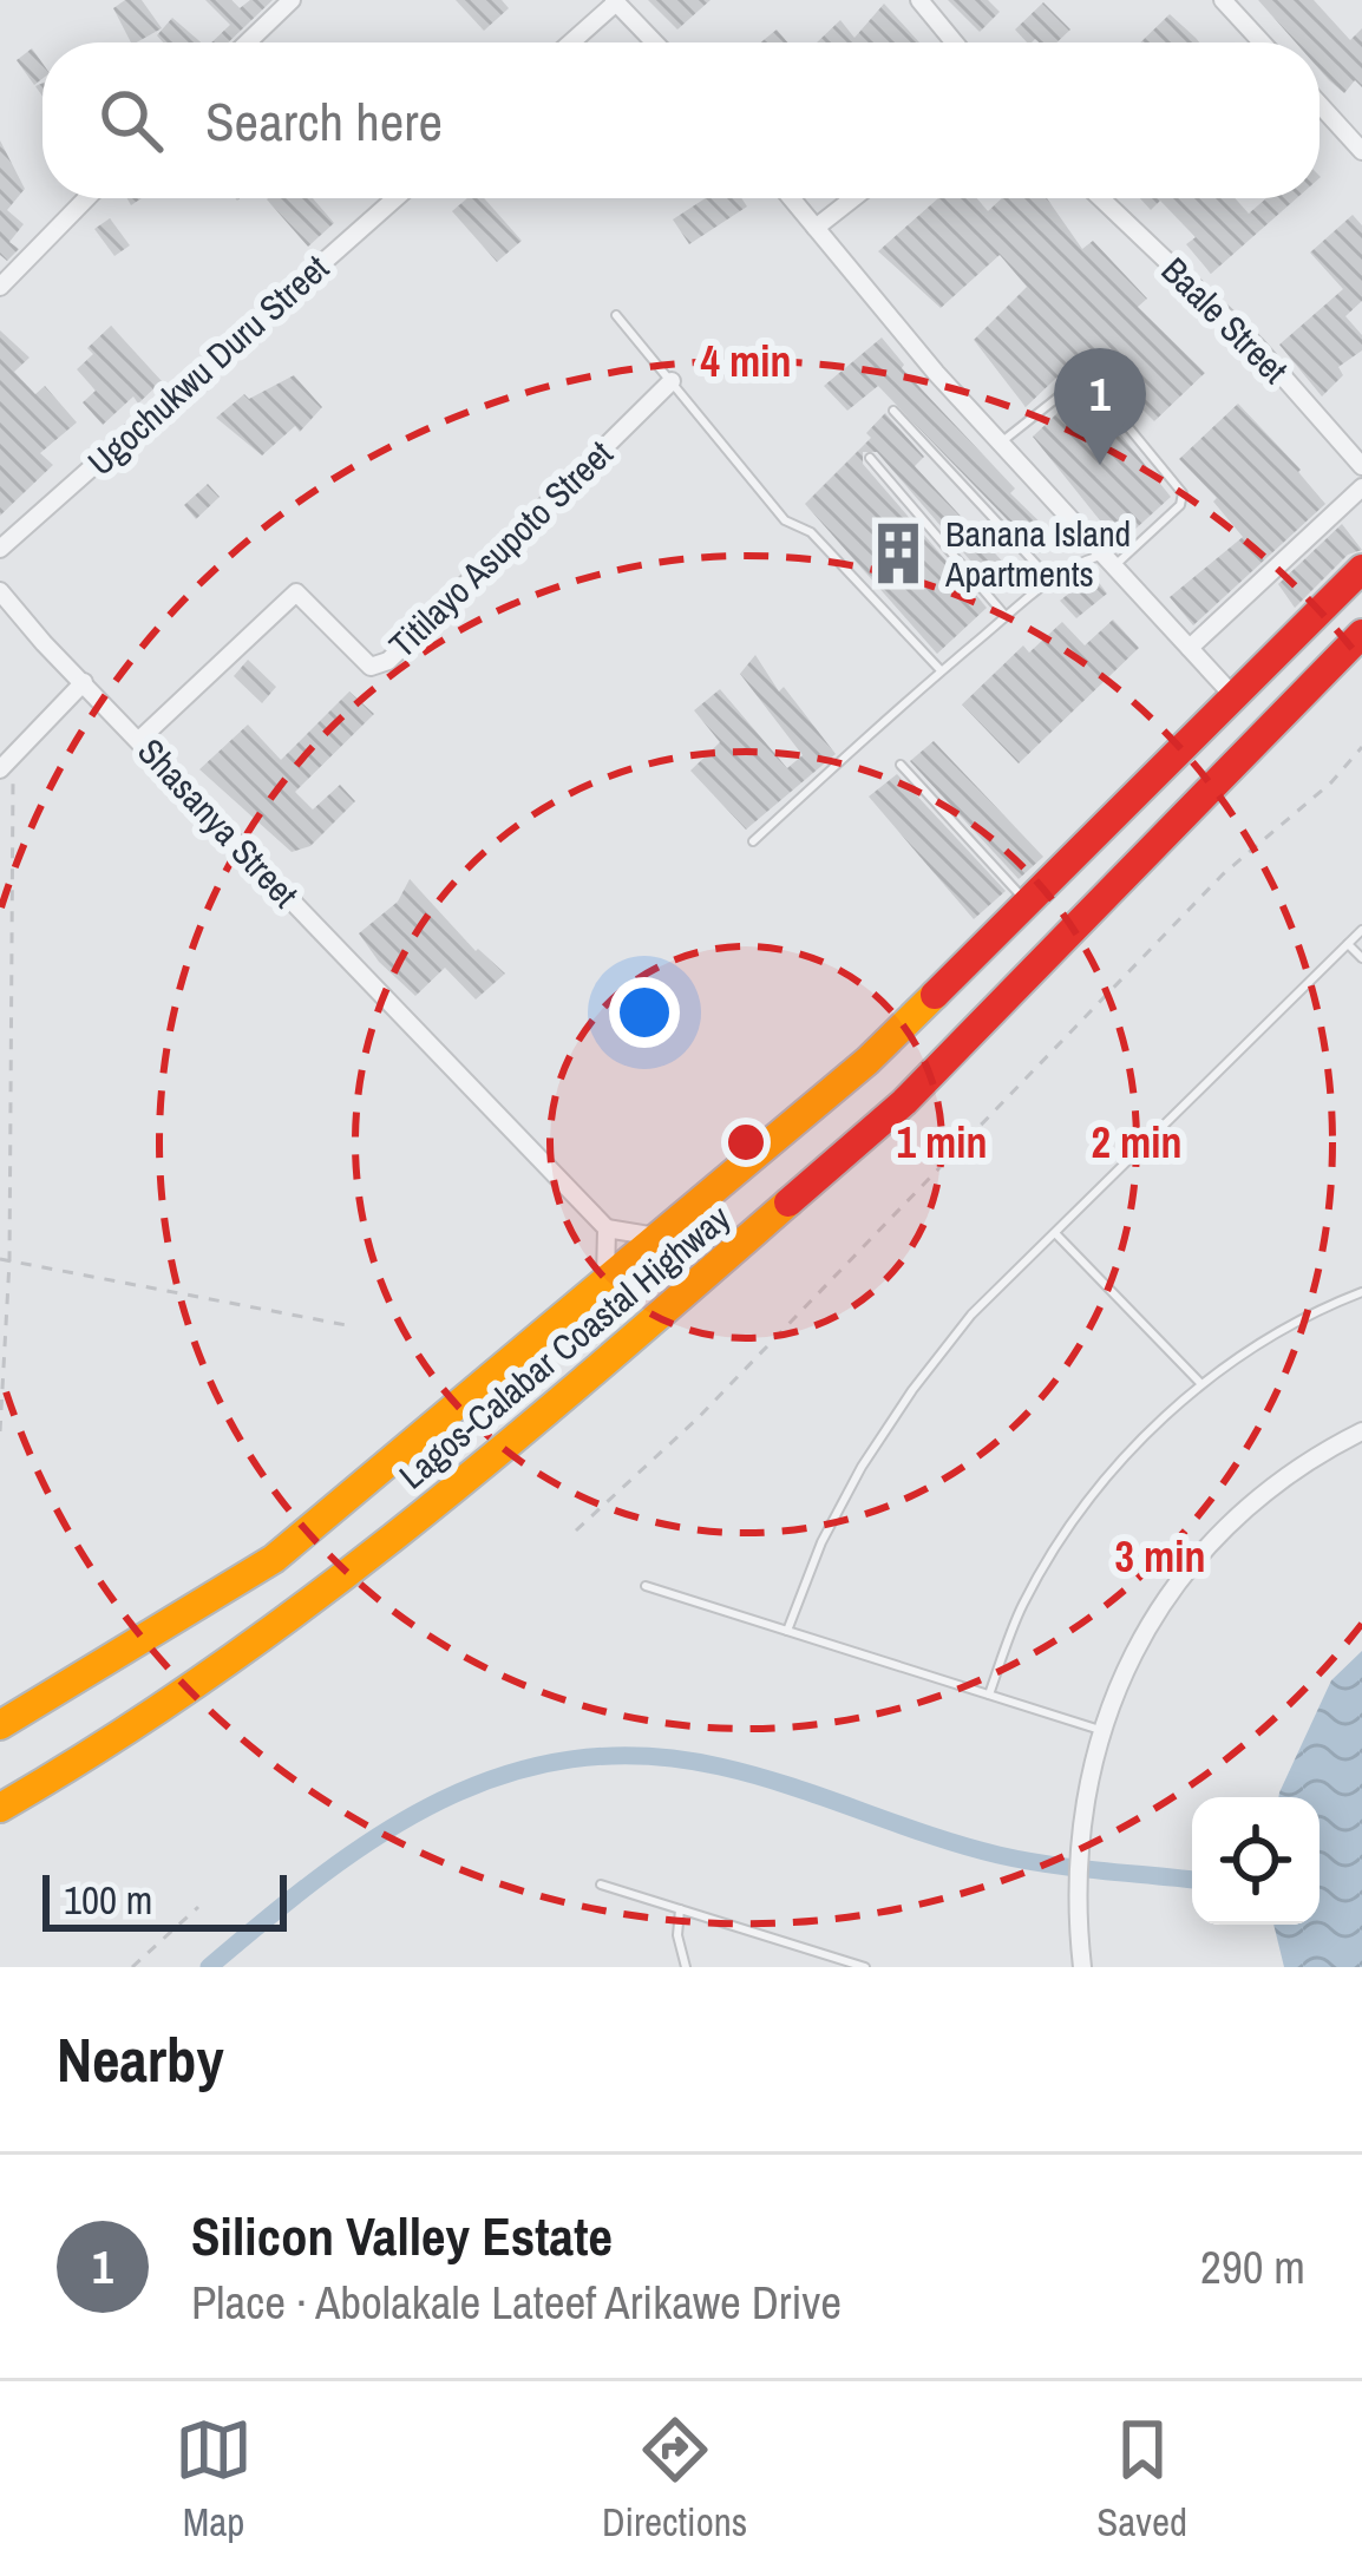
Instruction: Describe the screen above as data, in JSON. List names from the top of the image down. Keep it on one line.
{"streets":{"highway":["Lagos-Calabar Coastal Highway"],"street":["Baale Street","Ugochukwu Duru Street","Titilayo Asupoto Street","Shasanya Street"]},"crossings":[["Titilayo Asupoto Street","Shasanya Street"]],"places":{"building":["Banana Island Apartments"]},"scale_bar":"100 m","page":{"search":"Search here","pins":"1","scale":"100 m","heading":"Nearby","list":[{"mark":"1","name":"Silicon Valley Estate","note":"Place · Abolakale Lateef Arikawe Drive","value":"290 m"}],"nav":["Map","Directions","Saved"]},"rings":["4 min","1 min","2 min","3 min"]}
